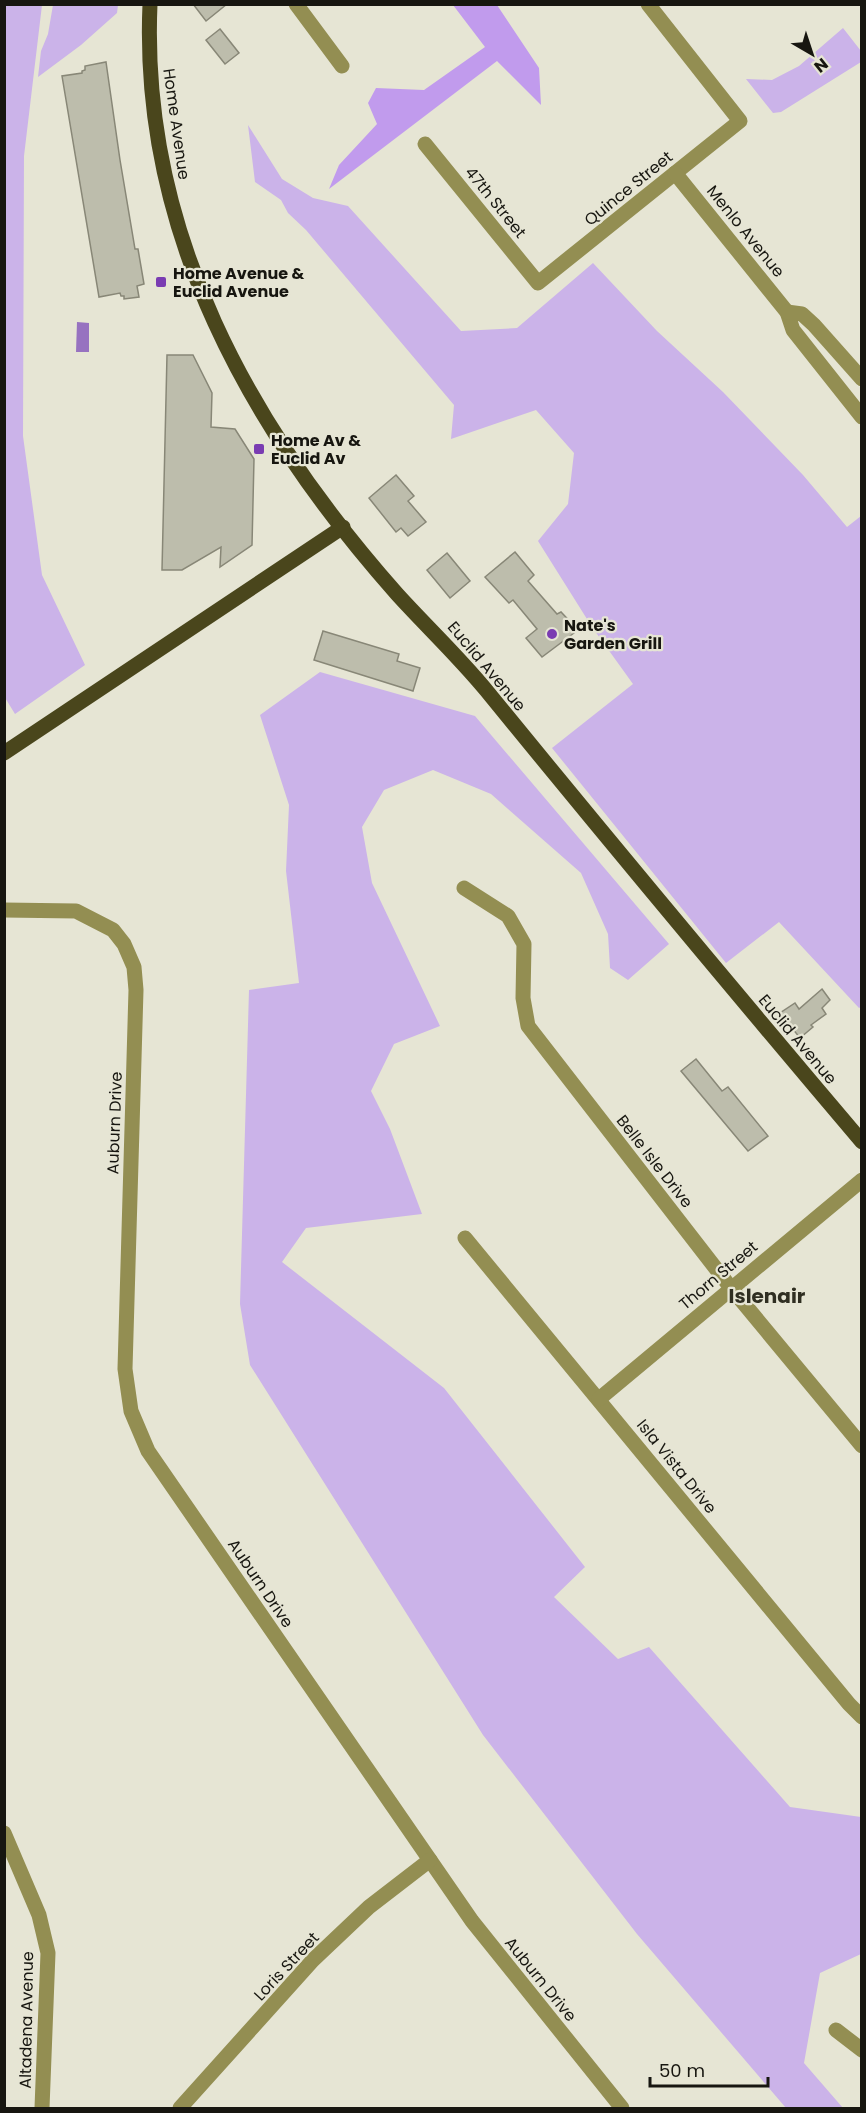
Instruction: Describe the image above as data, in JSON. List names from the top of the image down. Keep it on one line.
{"streets":{"main road":["Home Avenue","Euclid Avenue"],"street":["Quince Street","47th Street","Menlo Avenue","Auburn Drive","Belle Isle Drive","Thorn Street","Isla Vista Drive","Loris Street","Altadena Avenue"]},"crossings":[["Home Avenue","Euclid Avenue"],["Quince Street","47th Street"],["Quince Street","Menlo Avenue"],["Auburn Drive","Loris Street"],["Belle Isle Drive","Thorn Street"],["Thorn Street","Isla Vista Drive"]],"districts":["Islenair"],"places":{"transit":["Home Avenue & Euclid Avenue","Home Av & Euclid Av"],"other":["Nate's Garden Grill"]},"scale_bar":"50 m","north":"bottom right"}
